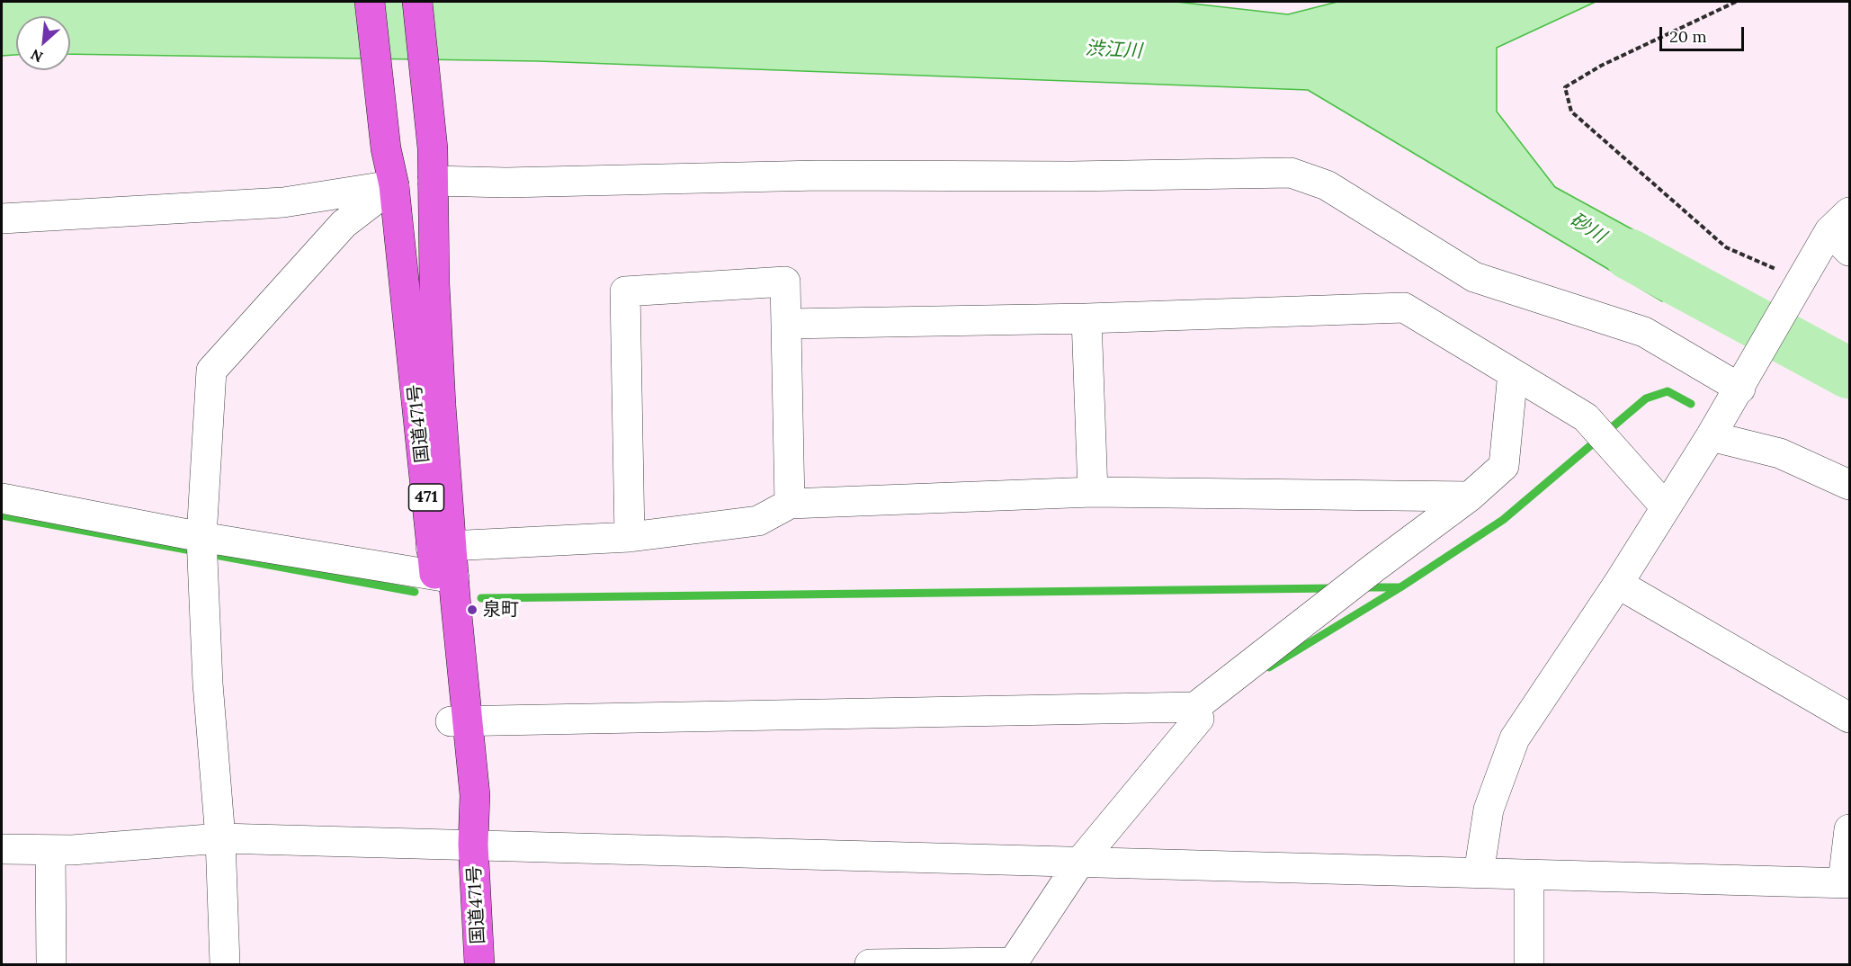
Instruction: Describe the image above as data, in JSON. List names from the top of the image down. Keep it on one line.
{"streets":{"highway":["国道471号","471"]},"water":["渋江川","砂川"],"places":["泉町"],"scale_bar":"20 m","north":"bottom left"}
